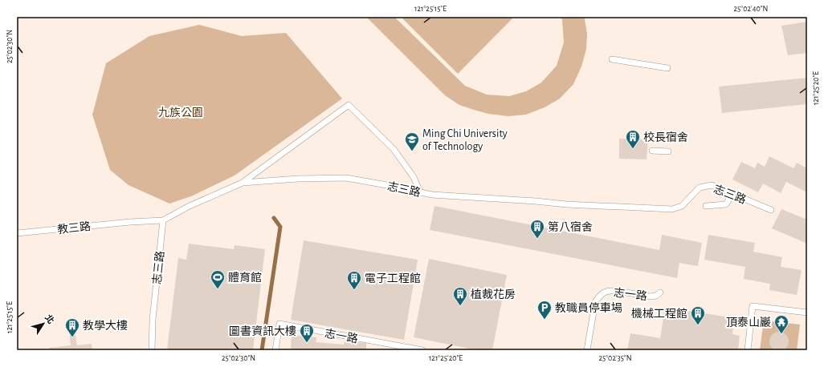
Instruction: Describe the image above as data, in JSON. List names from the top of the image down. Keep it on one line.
{"streets":{"lane":["志三路","教三路","志一路"]},"crossings":[["志三路","教三路"]],"parks":["九族公園"],"places":{"building":["校長宿舍","第八宿舍","電子工程館","植裁花房","機械工程館","教學大樓","圖書資訊大樓"],"school or university":["Ming Chi University of Technology"],"sports":["體育館"],"parking":["教職員停車場"],"temple":["頂泰山巖"]},"north":"top right","coordinates":["121°25'15\"E","25°02'40\"N","25°02'30\"N","121°25'20\"E","25°02'35\"N"]}
